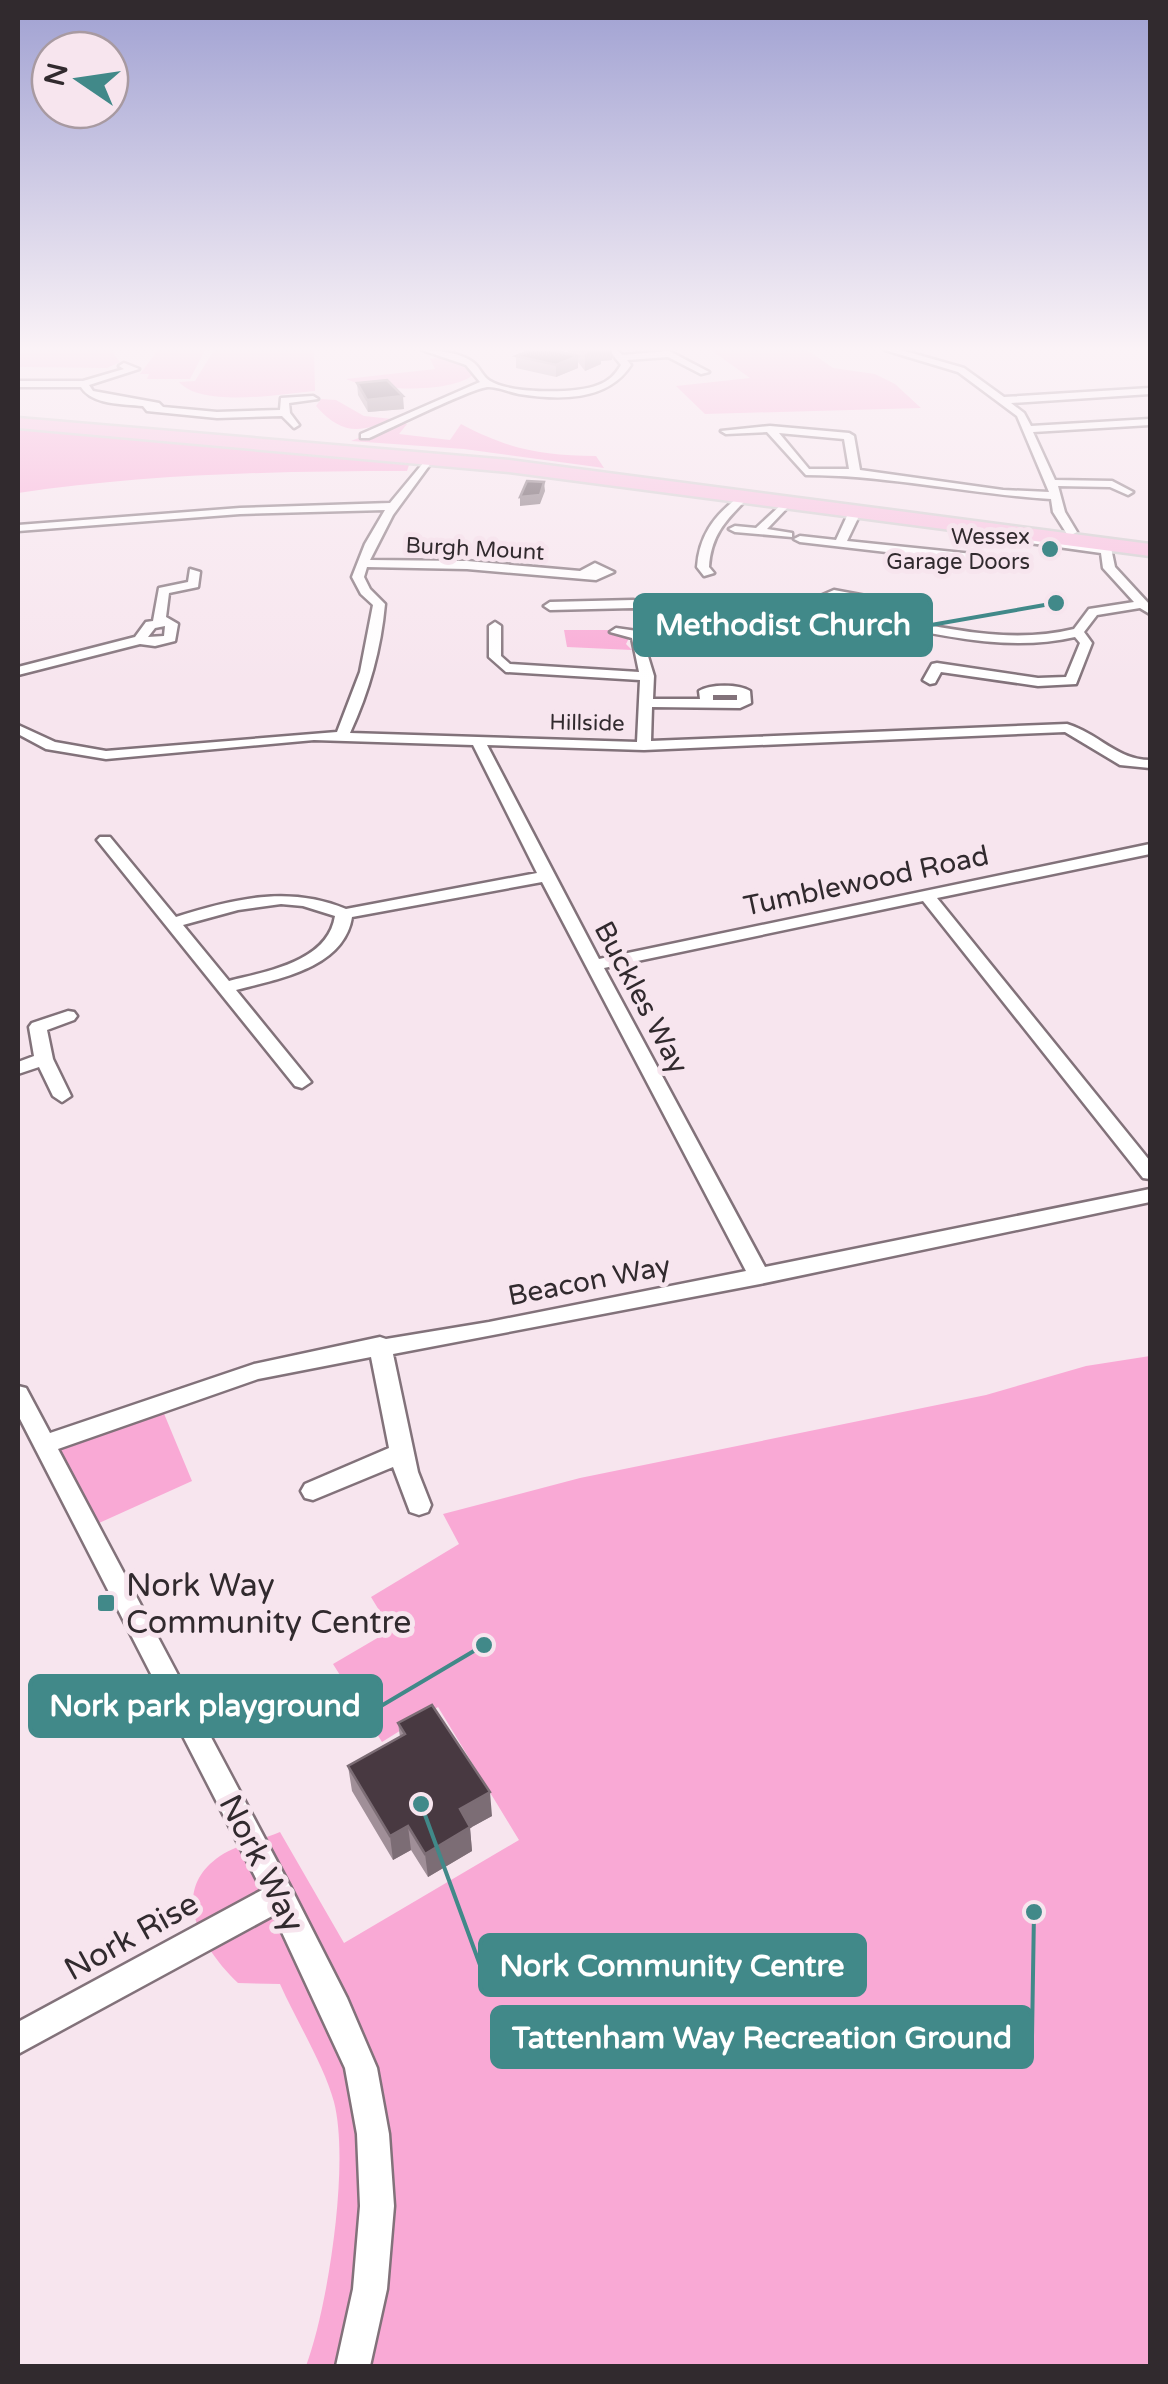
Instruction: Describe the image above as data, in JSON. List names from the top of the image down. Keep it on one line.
{"streets":{"street":["Burgh Mount","Hillside","Tumblewood Road","Buckles Way","Beacon Way","Nork Way","Nork Rise"]},"crossings":[["Hillside","Buckles Way"],["Tumblewood Road","Buckles Way"],["Buckles Way","Beacon Way"],["Beacon Way","Nork Way"],["Nork Way","Nork Rise"]],"places":{"other":["Wessex Garage Doors","Methodist Church","Nork park playground","Nork Community Centre","Tattenham Way Recreation Ground"],"transit":["Nork Way Community Centre"]},"north":"left"}
